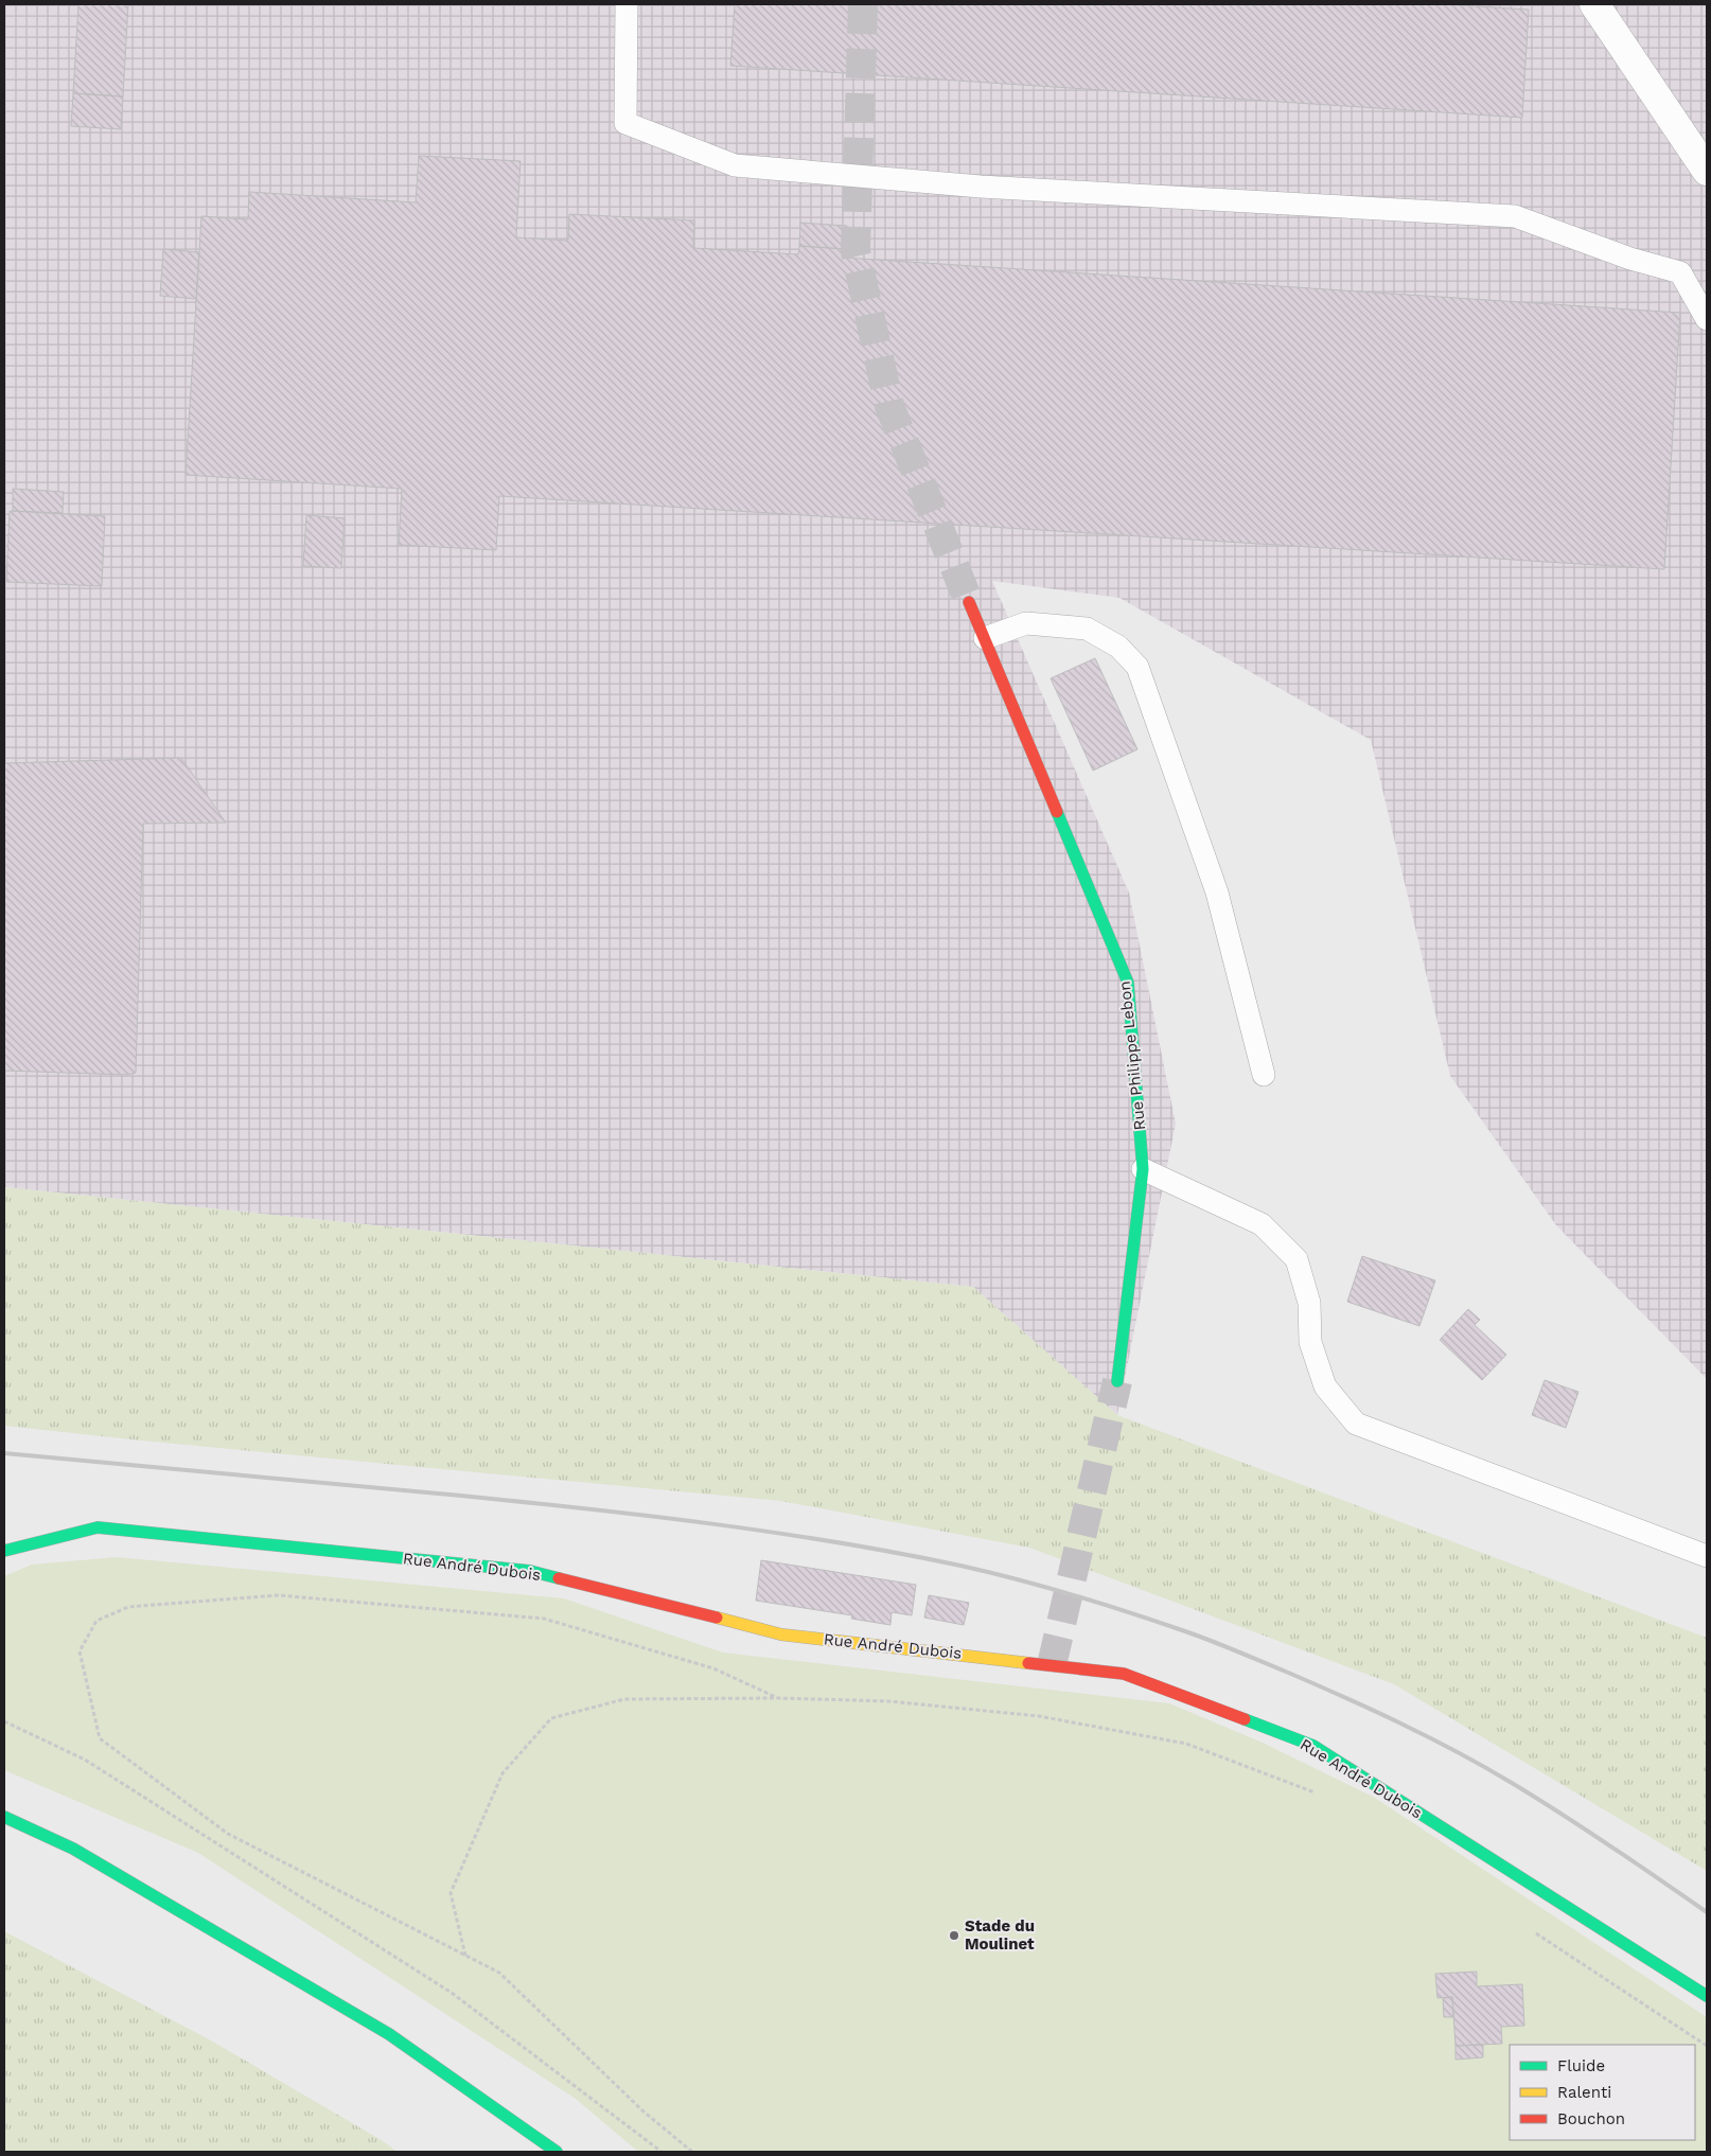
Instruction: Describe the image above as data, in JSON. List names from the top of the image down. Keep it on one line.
{"streets":{"street":["Rue Philippe Lebon","Rue André Dubois"]},"places":["Stade du Moulinet"],"legend":["Fluide","Ralenti","Bouchon"]}
